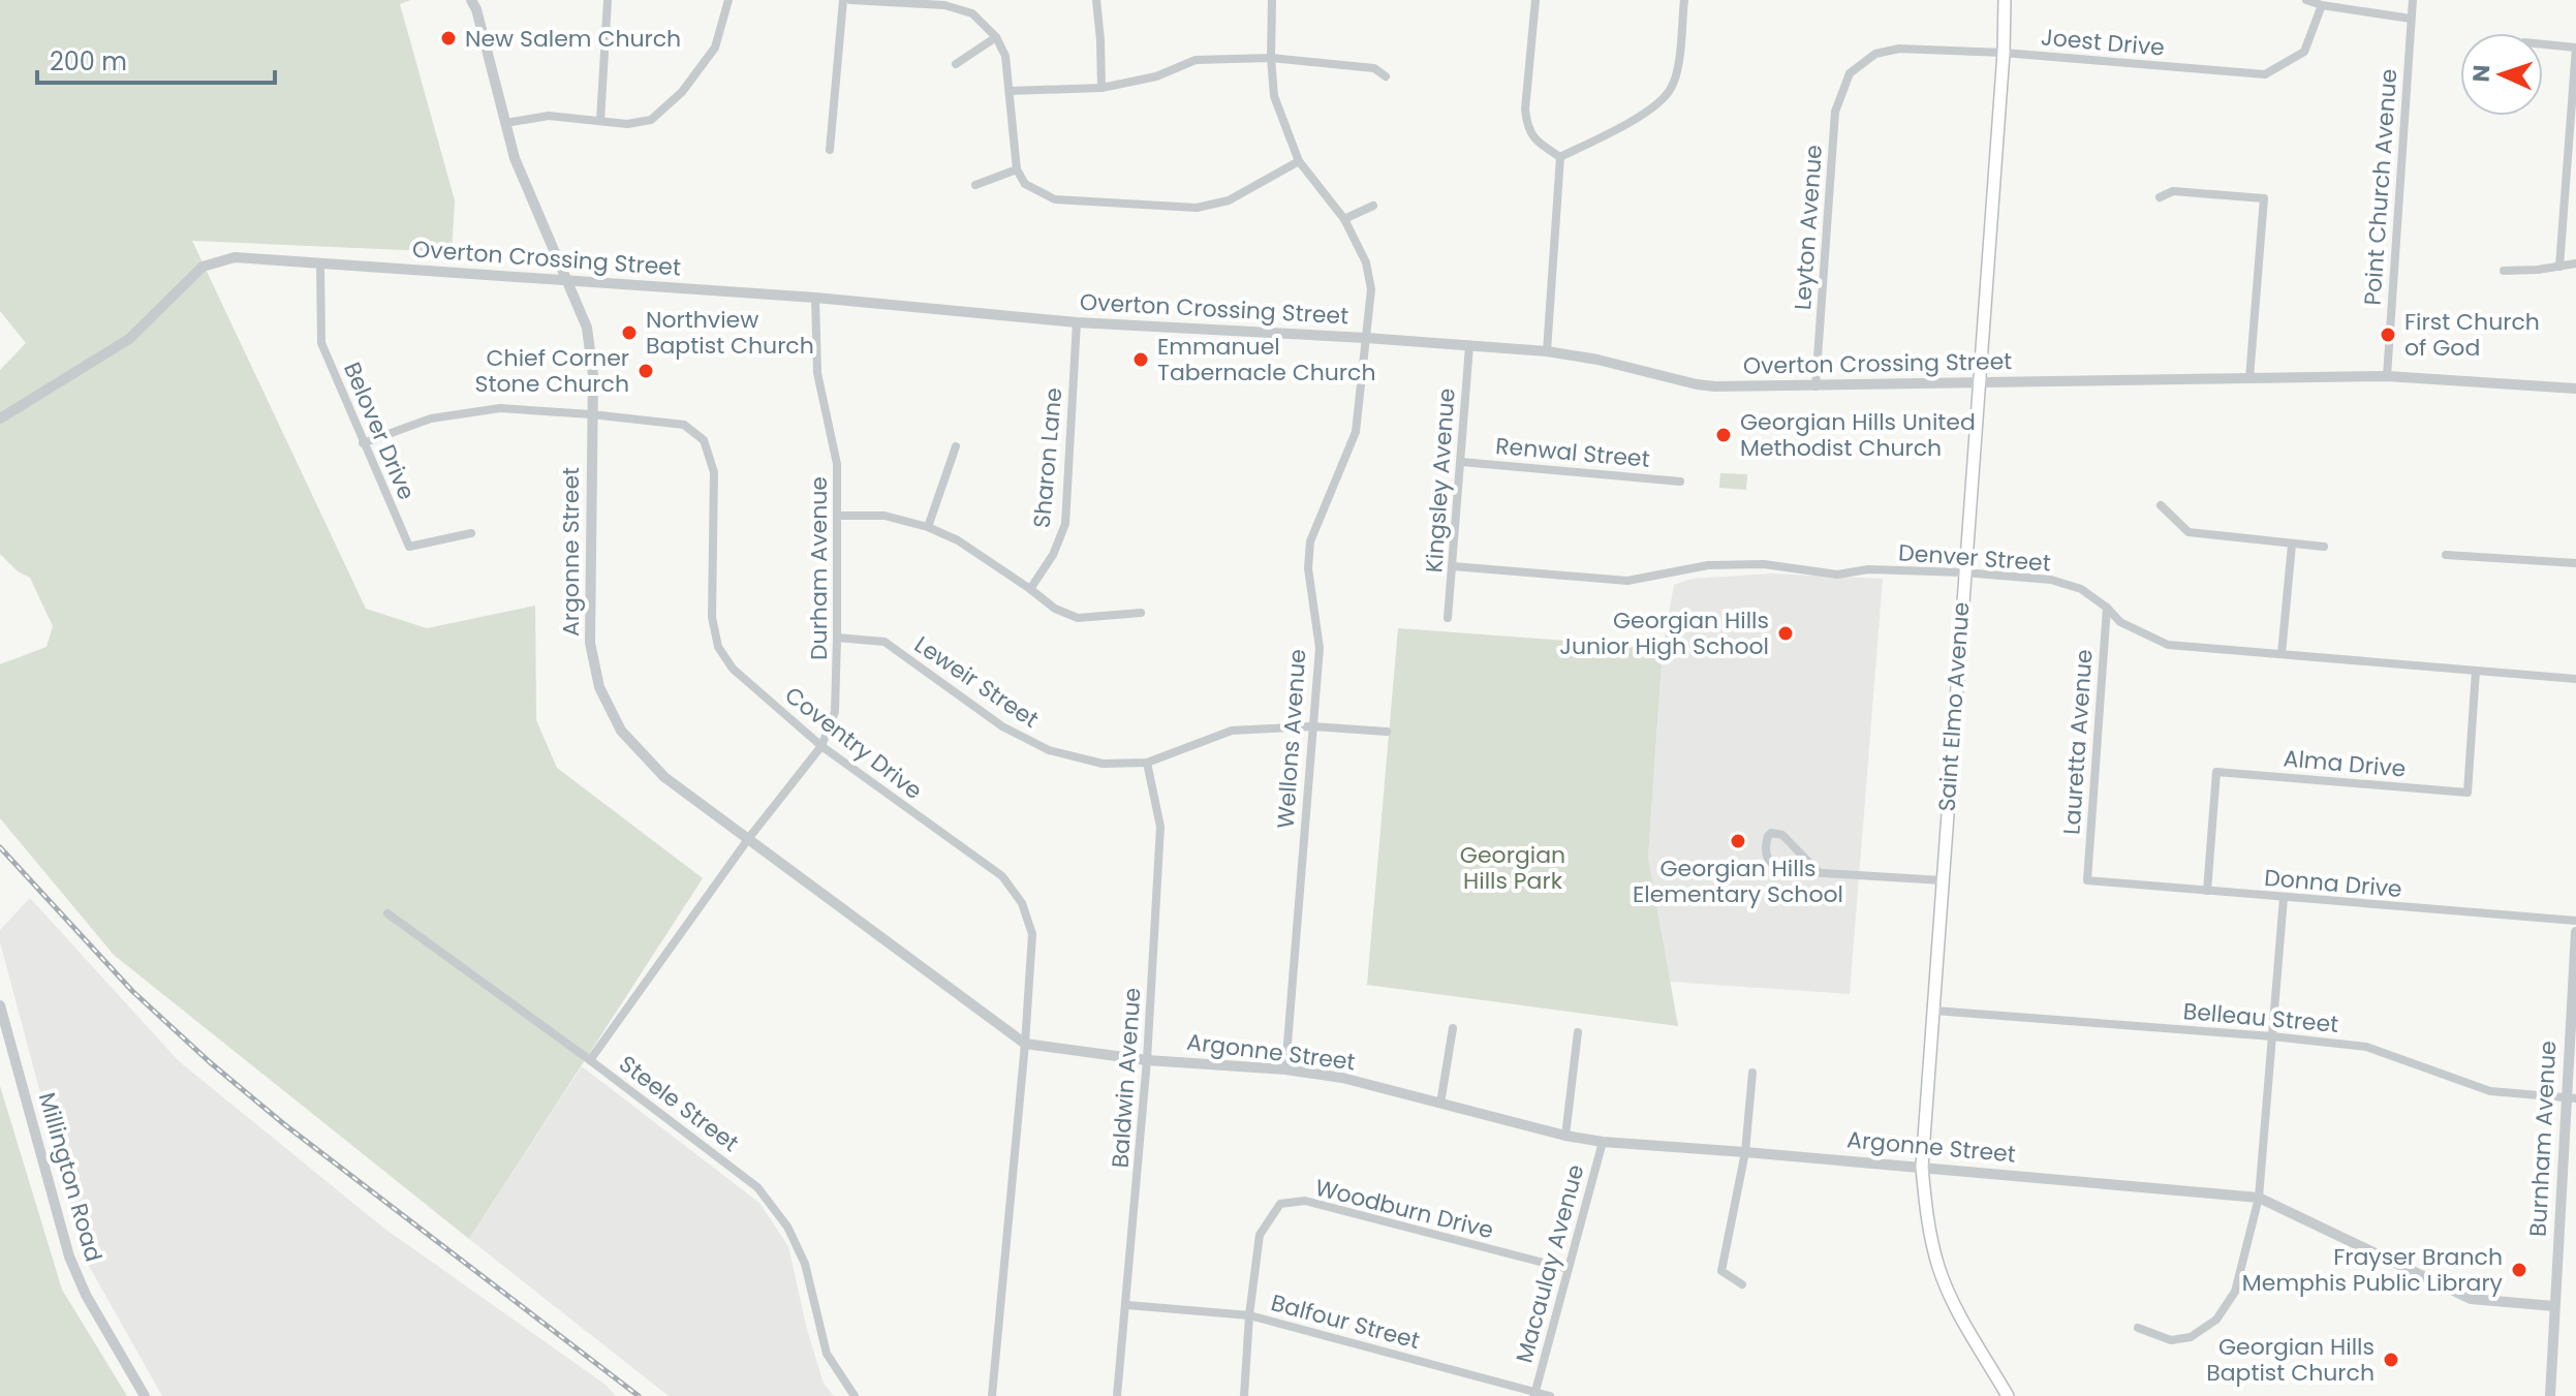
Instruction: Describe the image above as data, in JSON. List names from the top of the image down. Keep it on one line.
{"streets":{"main road":["Saint Elmo Avenue"],"street":["Joest Drive","Point Church Avenue","Leyton Avenue","Overton Crossing Street","Belover Drive","Renwal Street","Sharon Lane","Kingsley Avenue","Argonne Street","Denver Street","Durham Avenue","Leweir Street","Wellons Avenue","Lauretta Avenue","Coventry Drive","Alma Drive","Donna Drive","Belleau Street","Baldwin Avenue","Steele Street","Burnham Avenue","Millington Road","Woodburn Drive","Macaulay Avenue","Balfour Street"]},"crossings":[["Joest Drive","Leyton Avenue"],["Joest Drive","Saint Elmo Avenue"],["Point Church Avenue","Overton Crossing Street"],["Leyton Avenue","Overton Crossing Street"],["Overton Crossing Street","Belover Drive"],["Overton Crossing Street","Sharon Lane"],["Overton Crossing Street","Kingsley Avenue"],["Overton Crossing Street","Argonne Street"],["Overton Crossing Street","Durham Avenue"],["Overton Crossing Street","Saint Elmo Avenue"],["Overton Crossing Street","Wellons Avenue"],["Belover Drive","Coventry Drive"],["Renwal Street","Kingsley Avenue"],["Kingsley Avenue","Denver Street"],["Argonne Street","Durham Avenue"],["Argonne Street","Saint Elmo Avenue"],["Argonne Street","Wellons Avenue"],["Argonne Street","Coventry Drive"],["Argonne Street","Baldwin Avenue"],["Argonne Street","Burnham Avenue"],["Argonne Street","Macaulay Avenue"],["Denver Street","Saint Elmo Avenue"],["Denver Street","Lauretta Avenue"],["Denver Street","Alma Drive"],["Durham Avenue","Leweir Street"],["Durham Avenue","Coventry Drive"],["Durham Avenue","Steele Street"],["Leweir Street","Wellons Avenue"],["Leweir Street","Baldwin Avenue"],["Saint Elmo Avenue","Belleau Street"],["Lauretta Avenue","Donna Drive"],["Alma Drive","Donna Drive"],["Belleau Street","Burnham Avenue"],["Baldwin Avenue","Balfour Street"],["Woodburn Drive","Macaulay Avenue"],["Woodburn Drive","Balfour Street"],["Macaulay Avenue","Balfour Street"]],"parks":["Georgian Hills Park"],"places":["New Salem Church","Northview Baptist Church","First Church of God","Emmanuel Tabernacle Church","Chief Corner Stone Church","Georgian Hills United Methodist Church","Georgian Hills Junior High School","Georgian Hills Elementary School","Frayser Branch Memphis Public Library","Georgian Hills Baptist Church"],"scale_bar":"200 m","north":"left"}
